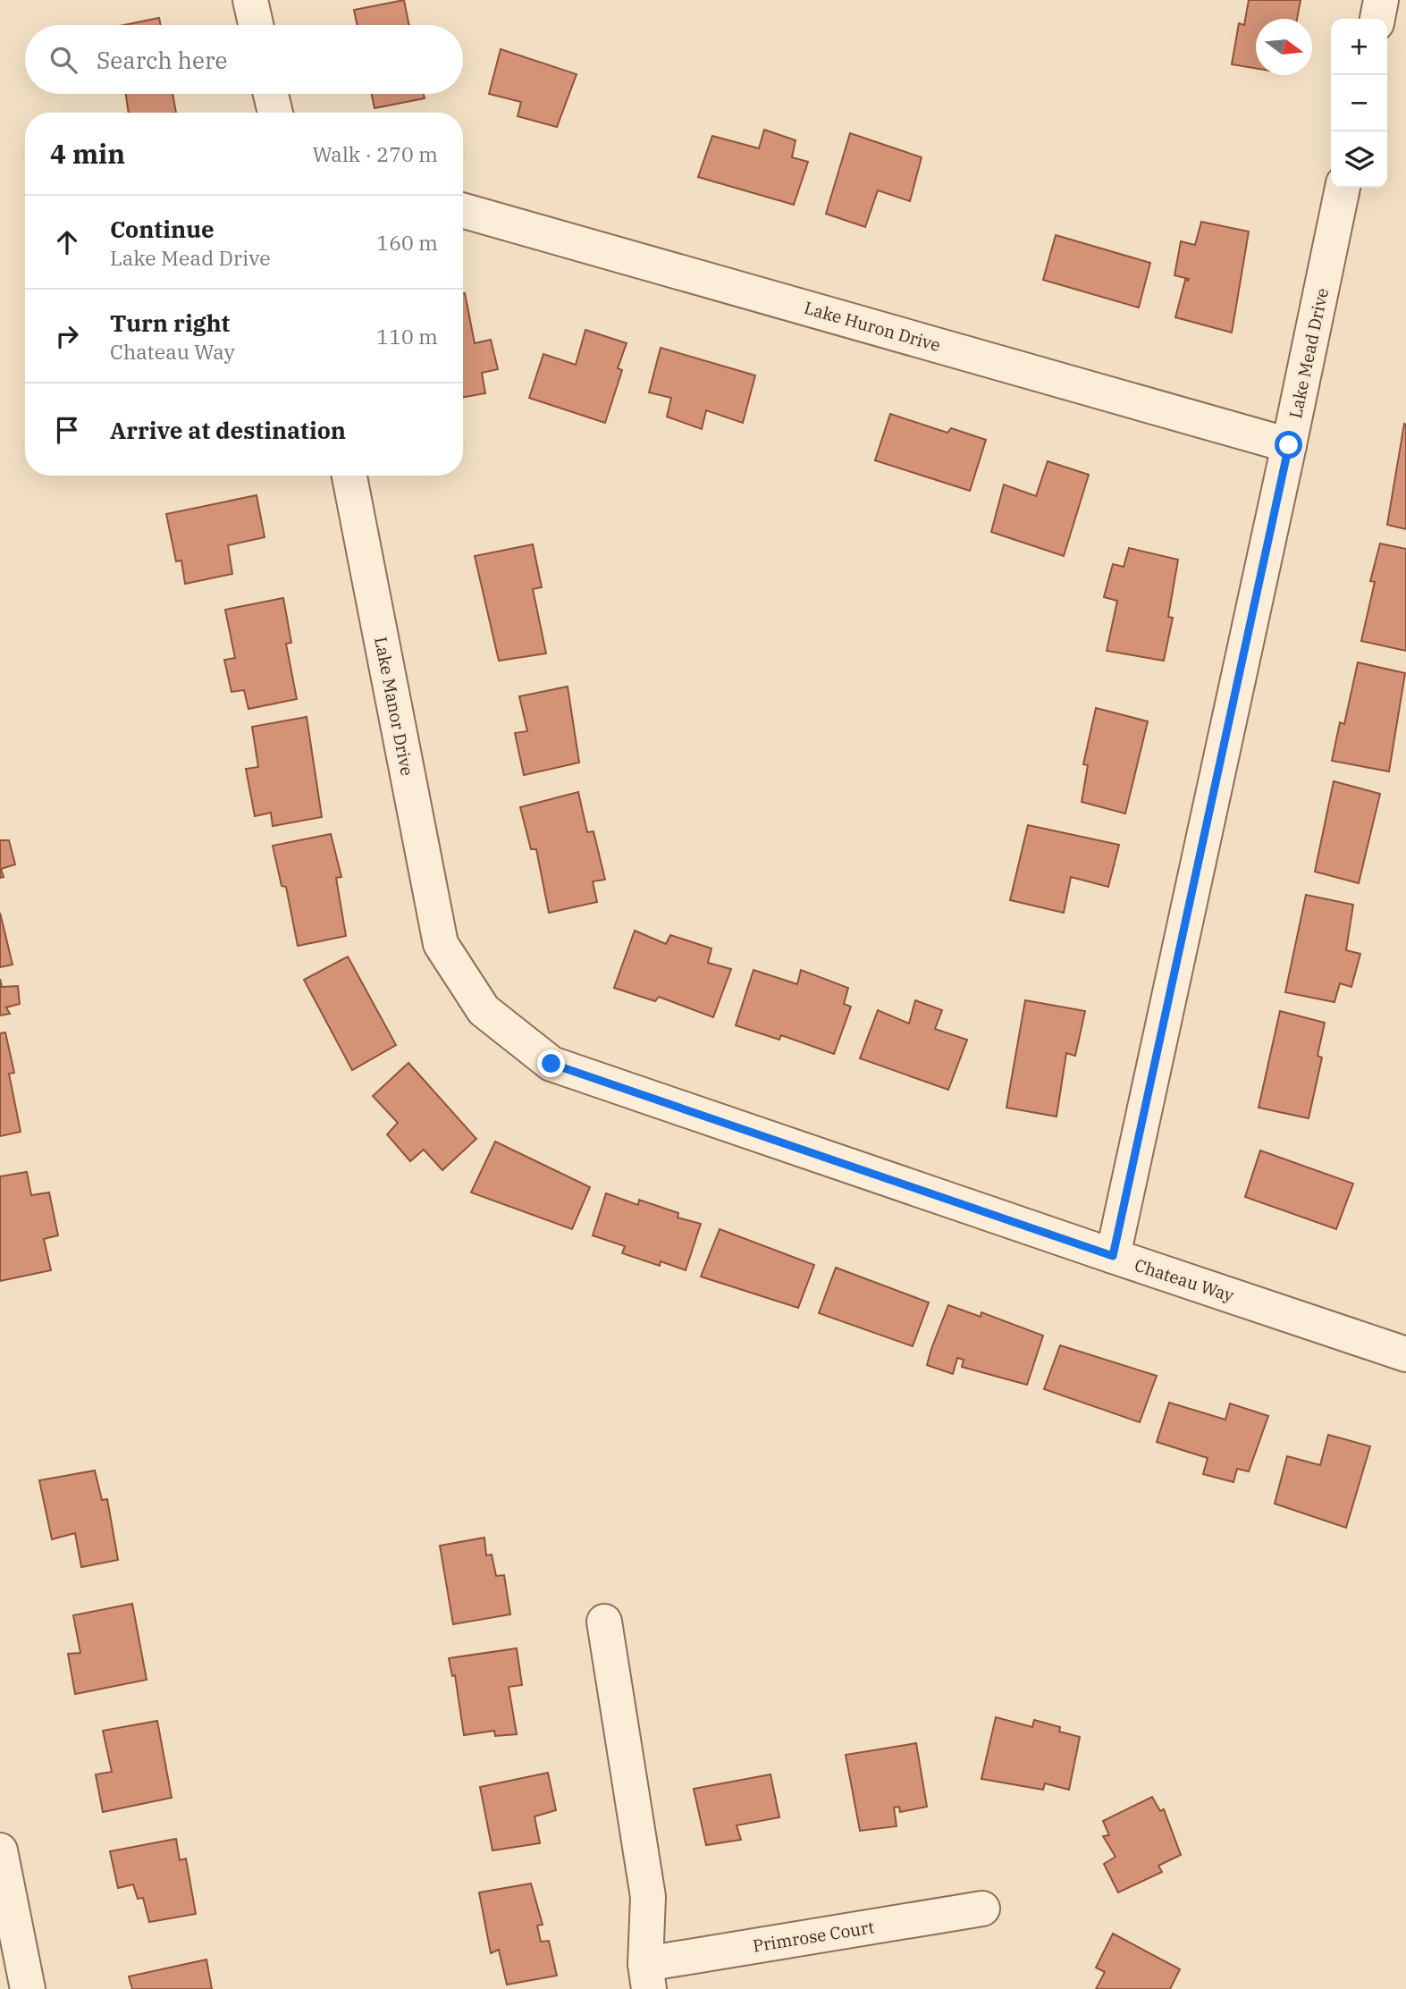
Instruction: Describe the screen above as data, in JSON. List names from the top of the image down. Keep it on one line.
{"streets":{"street":["Lake Huron Drive","Lake Mead Drive","Lake Manor Drive","Chateau Way","Primrose Court"]},"crossings":[["Lake Huron Drive","Lake Mead Drive"],["Lake Mead Drive","Chateau Way"],["Lake Manor Drive","Chateau Way"]],"north":"right","page":{"map_buttons":["+","−"],"search":"Search here","heading":["4 min","Walk · 270 m"],"list":[["Continue","Lake Mead Drive","160 m"],["Turn right","Chateau Way","110 m"],"Arrive at destination"]}}
